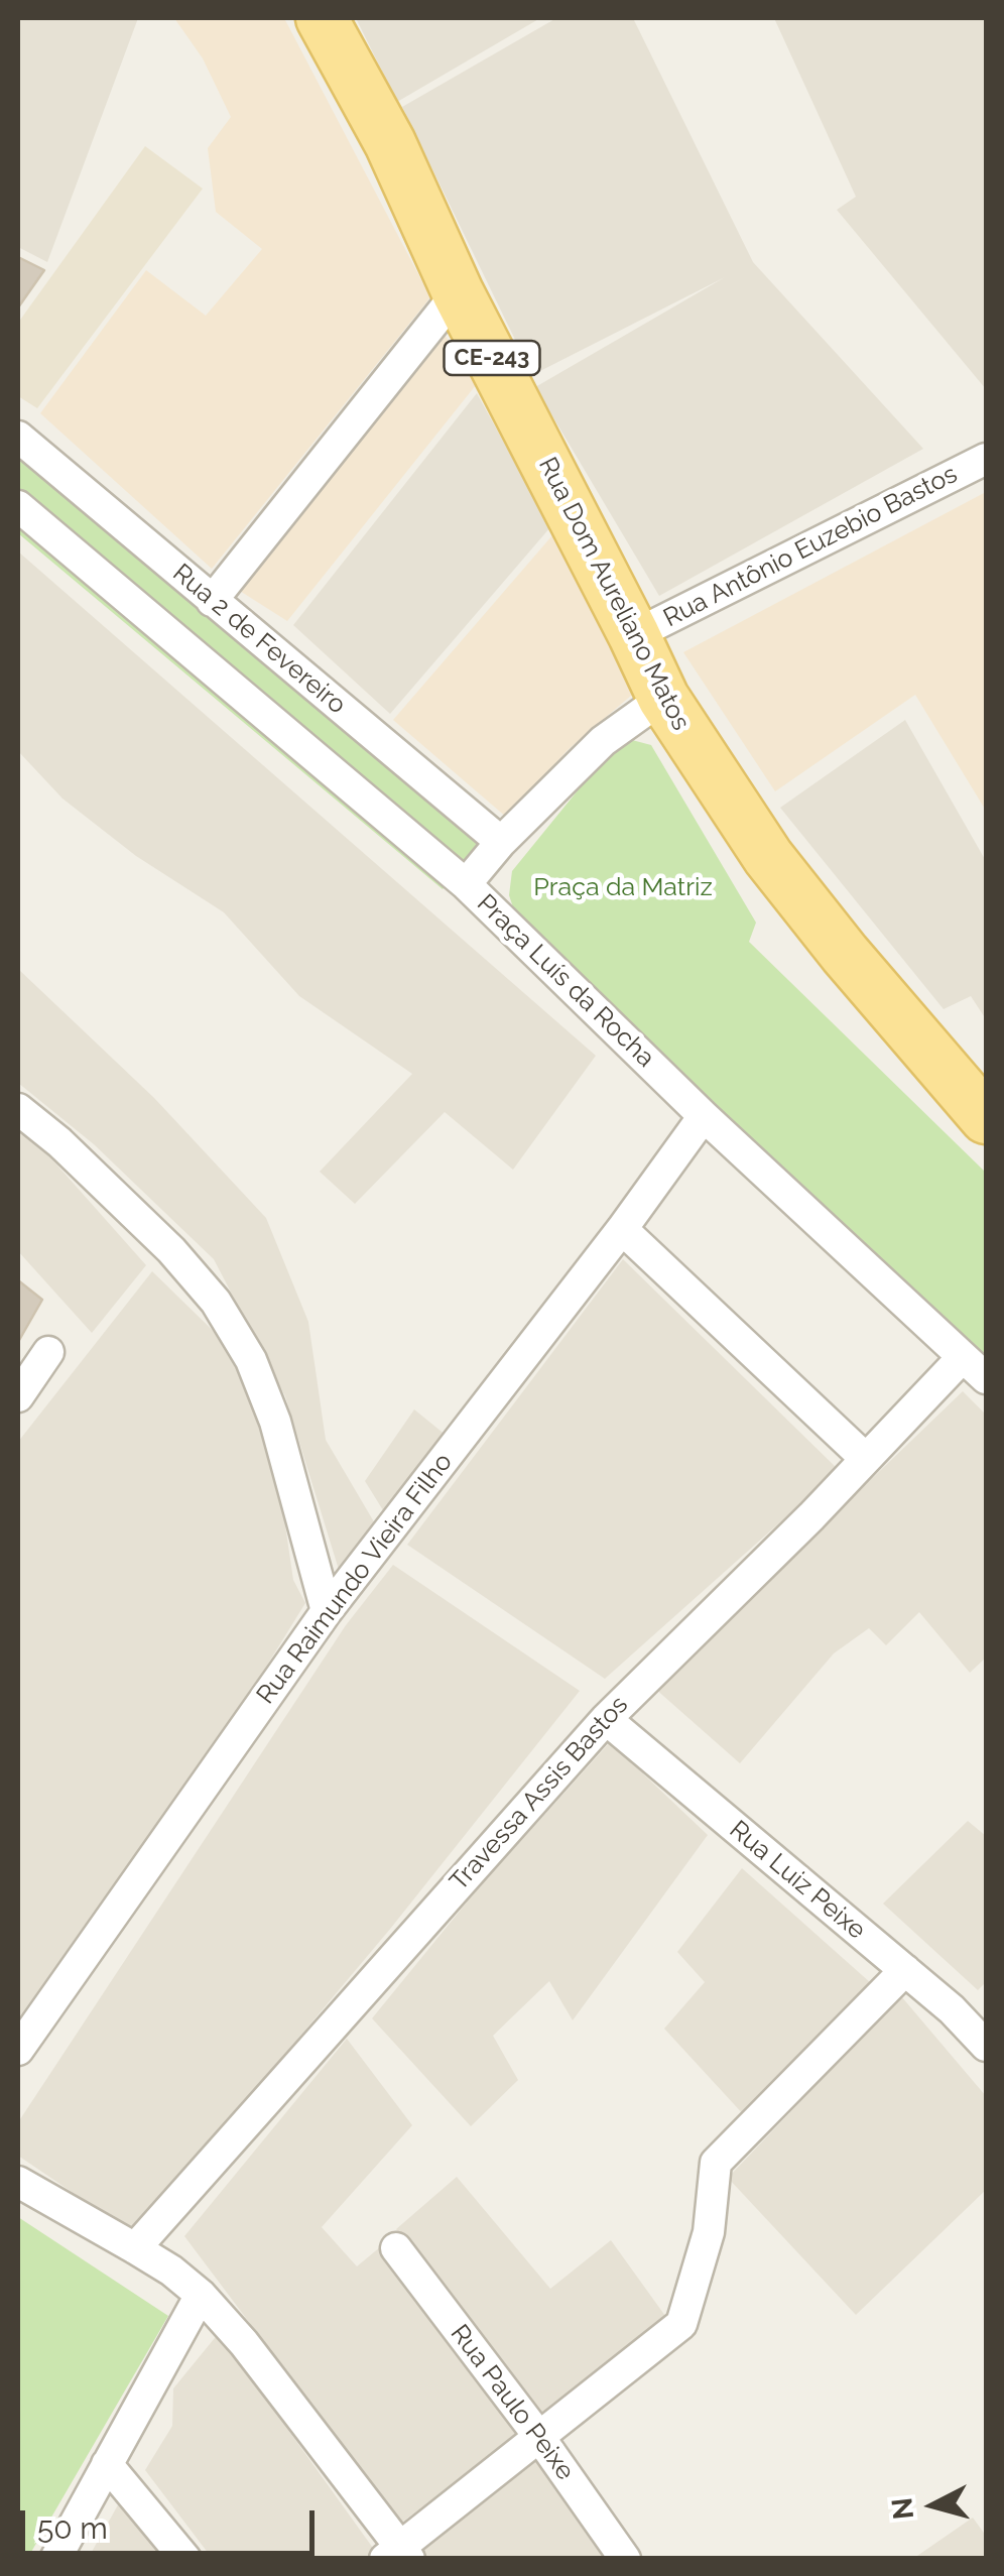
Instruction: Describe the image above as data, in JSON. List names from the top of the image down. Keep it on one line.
{"streets":{"main road":["CE-243","Rua Dom Aureliano Matos"],"street":["Rua Antônio Euzebio Bastos","Rua 2 de Fevereiro","Praça Luís da Rocha","Rua Raimundo Vieira Filho","Travessa Assis Bastos","Rua Luiz Peixe","Rua Paulo Peixe"]},"crossings":[["Rua Antônio Euzebio Bastos","Rua Dom Aureliano Matos"],["Rua Dom Aureliano Matos","Praça Luís da Rocha"],["Rua 2 de Fevereiro","Praça Luís da Rocha"],["Praça Luís da Rocha","Rua Raimundo Vieira Filho"],["Praça Luís da Rocha","Travessa Assis Bastos"],["Travessa Assis Bastos","Rua Luiz Peixe"]],"parks":["Praça da Matriz"],"scale_bar":"50 m","north":"left"}
